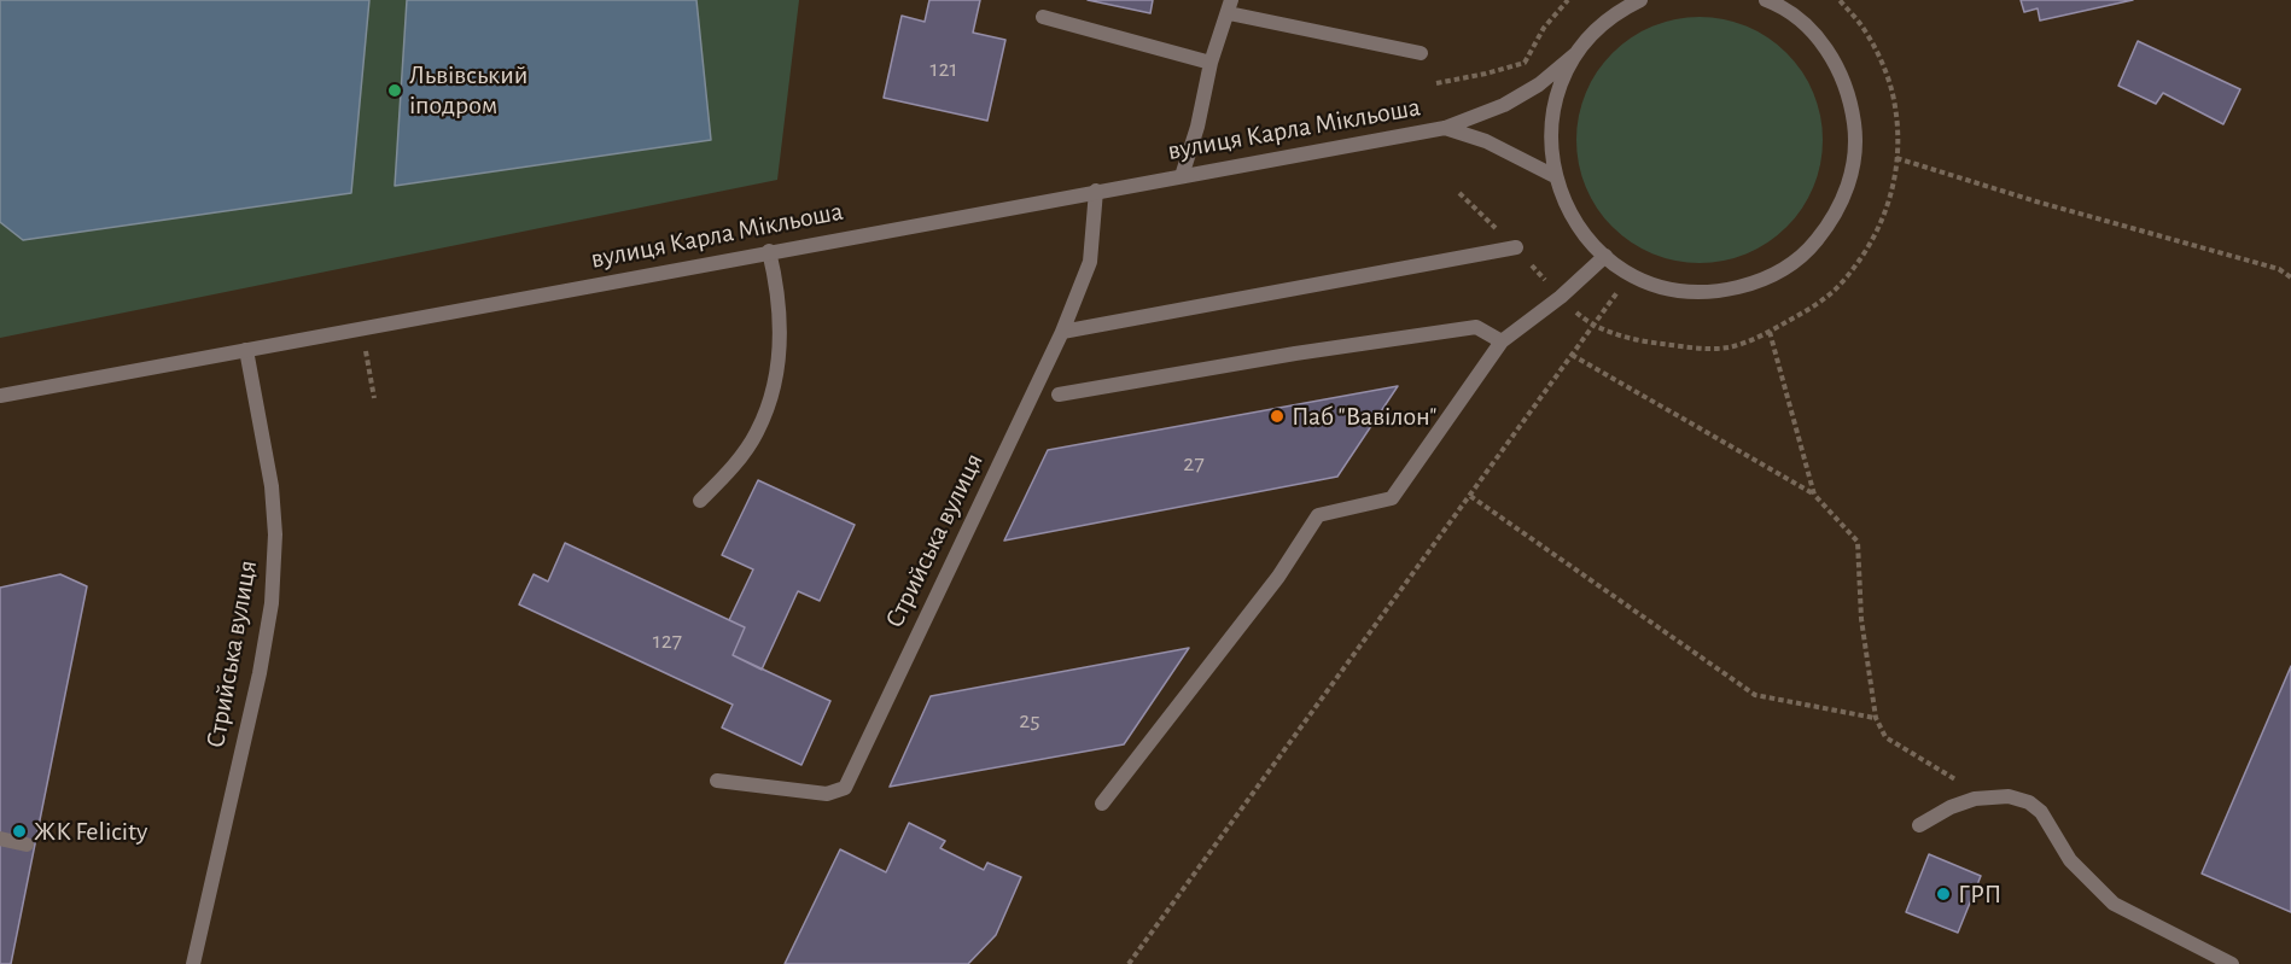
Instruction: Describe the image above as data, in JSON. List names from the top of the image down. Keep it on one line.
{"streets":{"street":["вулиця Карла Мікльоша","Стрийська вулиця"]},"crossings":[["вулиця Карла Мікльоша","Стрийська вулиця"]],"places":["Львівський іподром","Паб \"Вавілон\"","ЖК Felicity","ГРП"],"house_numbers":["121","27","127","25"]}
